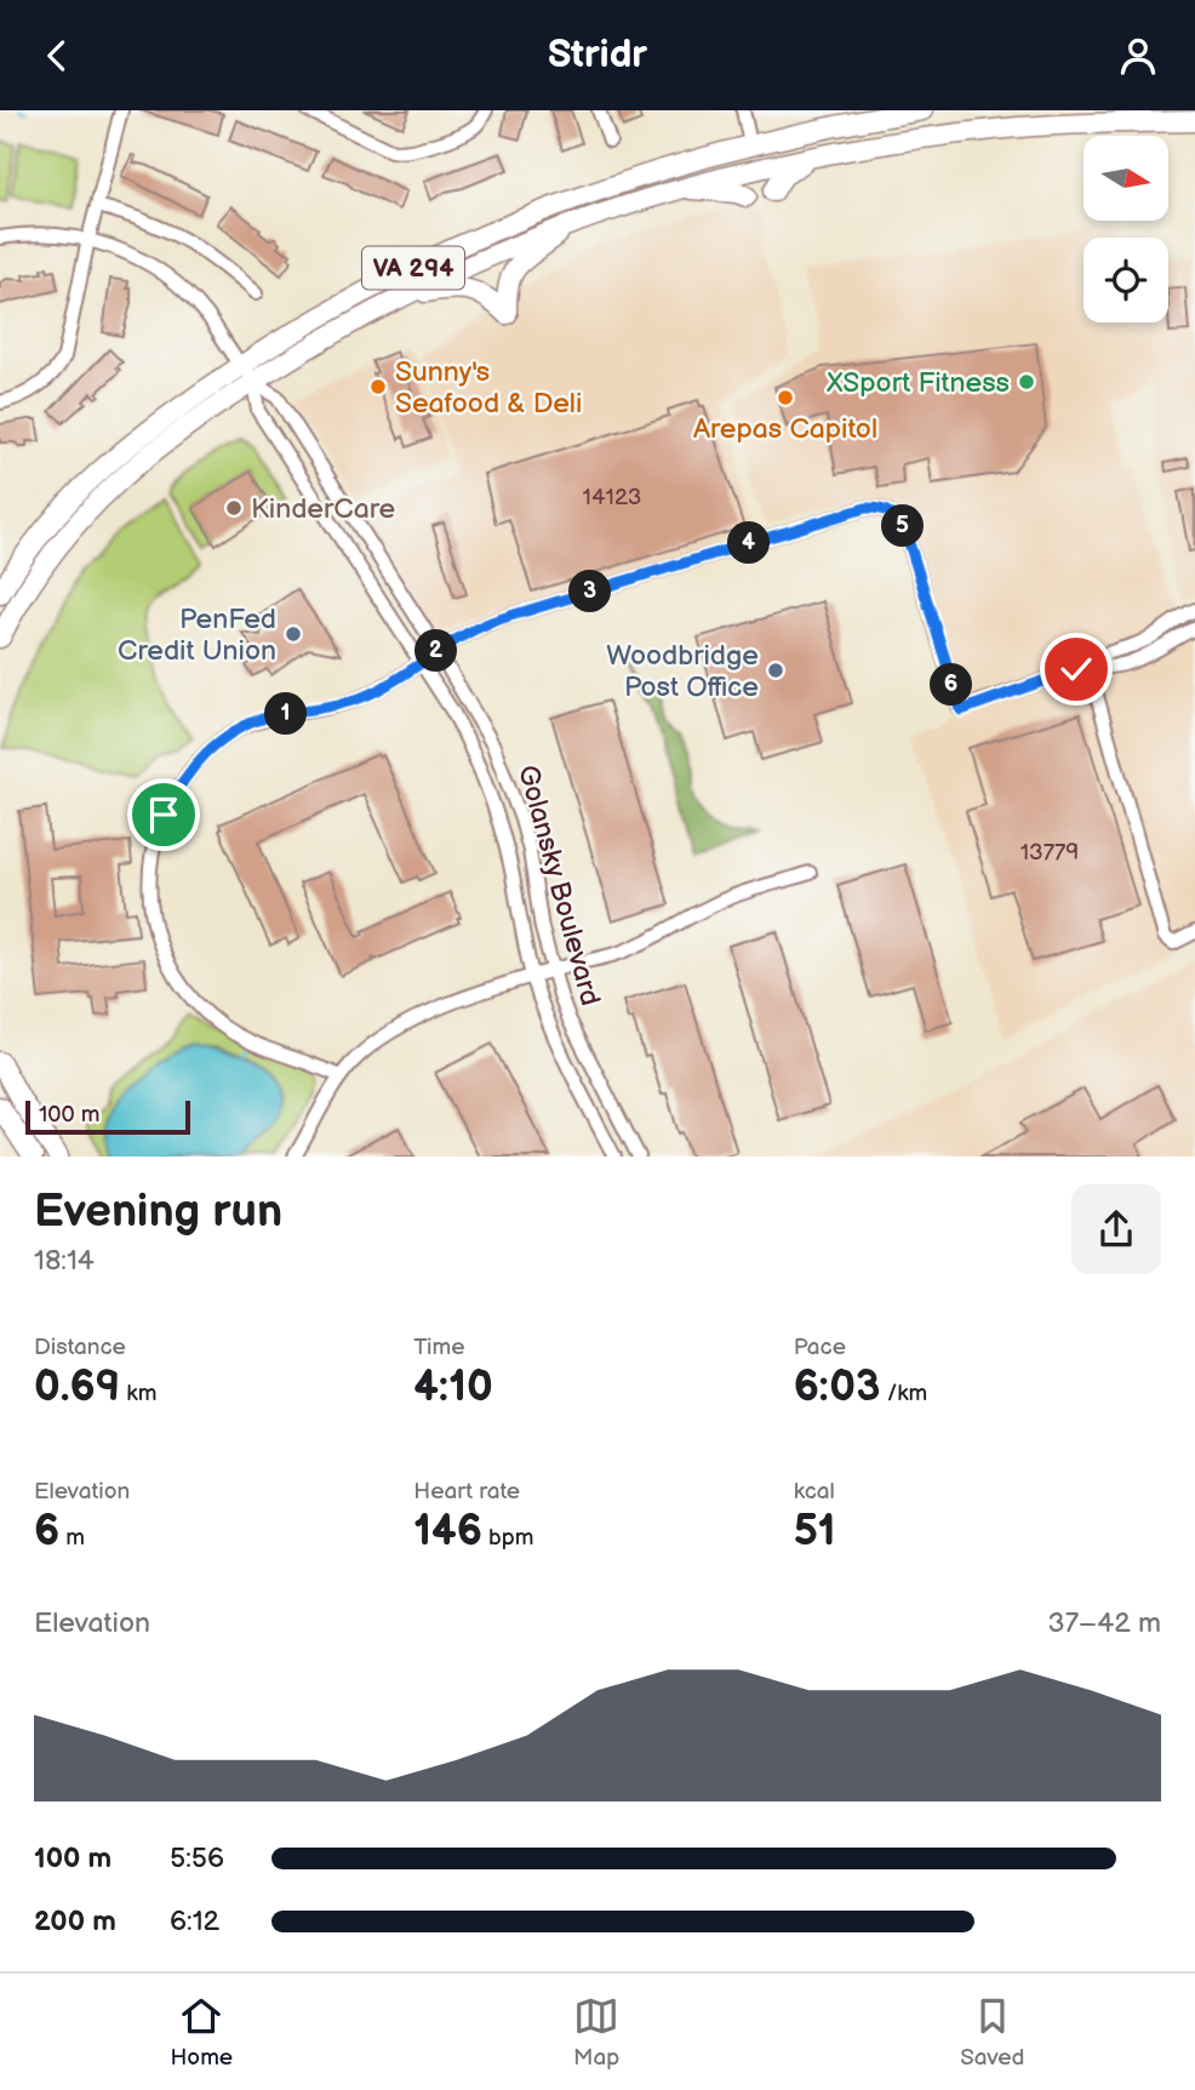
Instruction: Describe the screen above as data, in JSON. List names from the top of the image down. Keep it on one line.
{"streets":{"highway":["VA 294"],"street":["Golansky Boulevard"]},"crossings":[["VA 294","Golansky Boulevard"]],"places":["XSport Fitness","Sunny's Seafood & Deli","Arepas Capitol","KinderCare","PenFed Credit Union","Woodbridge Post Office"],"house_numbers":["14123","13779"],"scale_bar":"100 m","north":"right","page":{"header":"Stridr","pins":["5","4","3","2","6","1"],"scale":"100 m","heading":["Evening run","18:14"],"stats":[["Distance","0.69 km"],["Time","4:10"],["Pace","6:03 /km"],["Elevation","6 m"],["Heart rate","146 bpm"],["kcal","51"]],"chart":["Elevation","37–42 m"],"list":[{"name":"100 m","note":"5:56"},{"name":"200 m","note":"6:12"}],"tabs":["Home","Map","Saved"]}}
